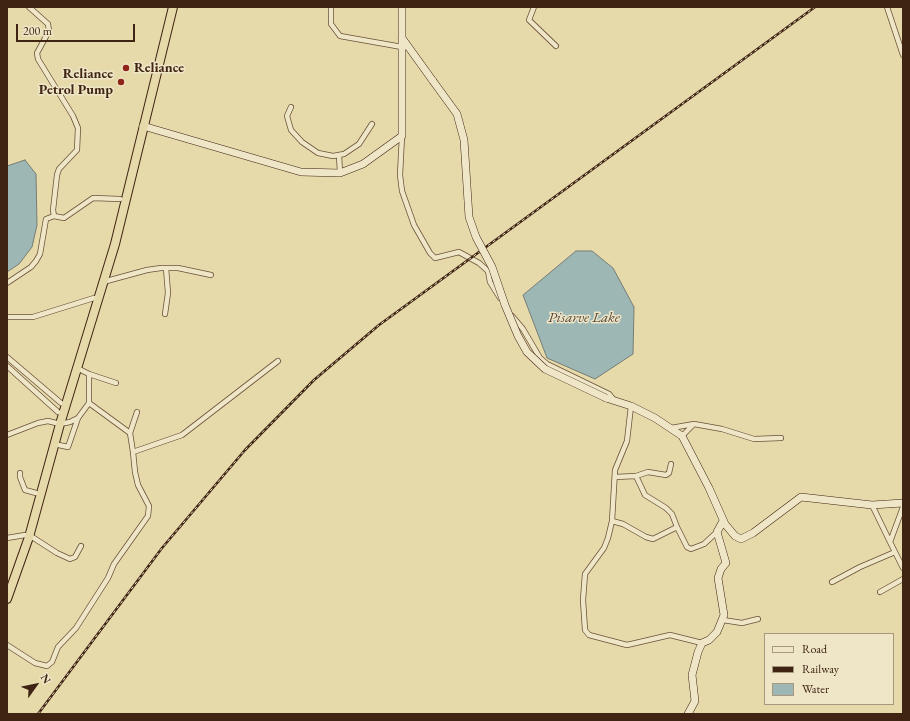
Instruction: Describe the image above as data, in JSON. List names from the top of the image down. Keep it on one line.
{"water":["Pisarve Lake"],"places":["Reliance","Reliance Petrol Pump"],"legend":["Road","Railway","Water"],"scale_bar":"200 m","north":"top right"}
